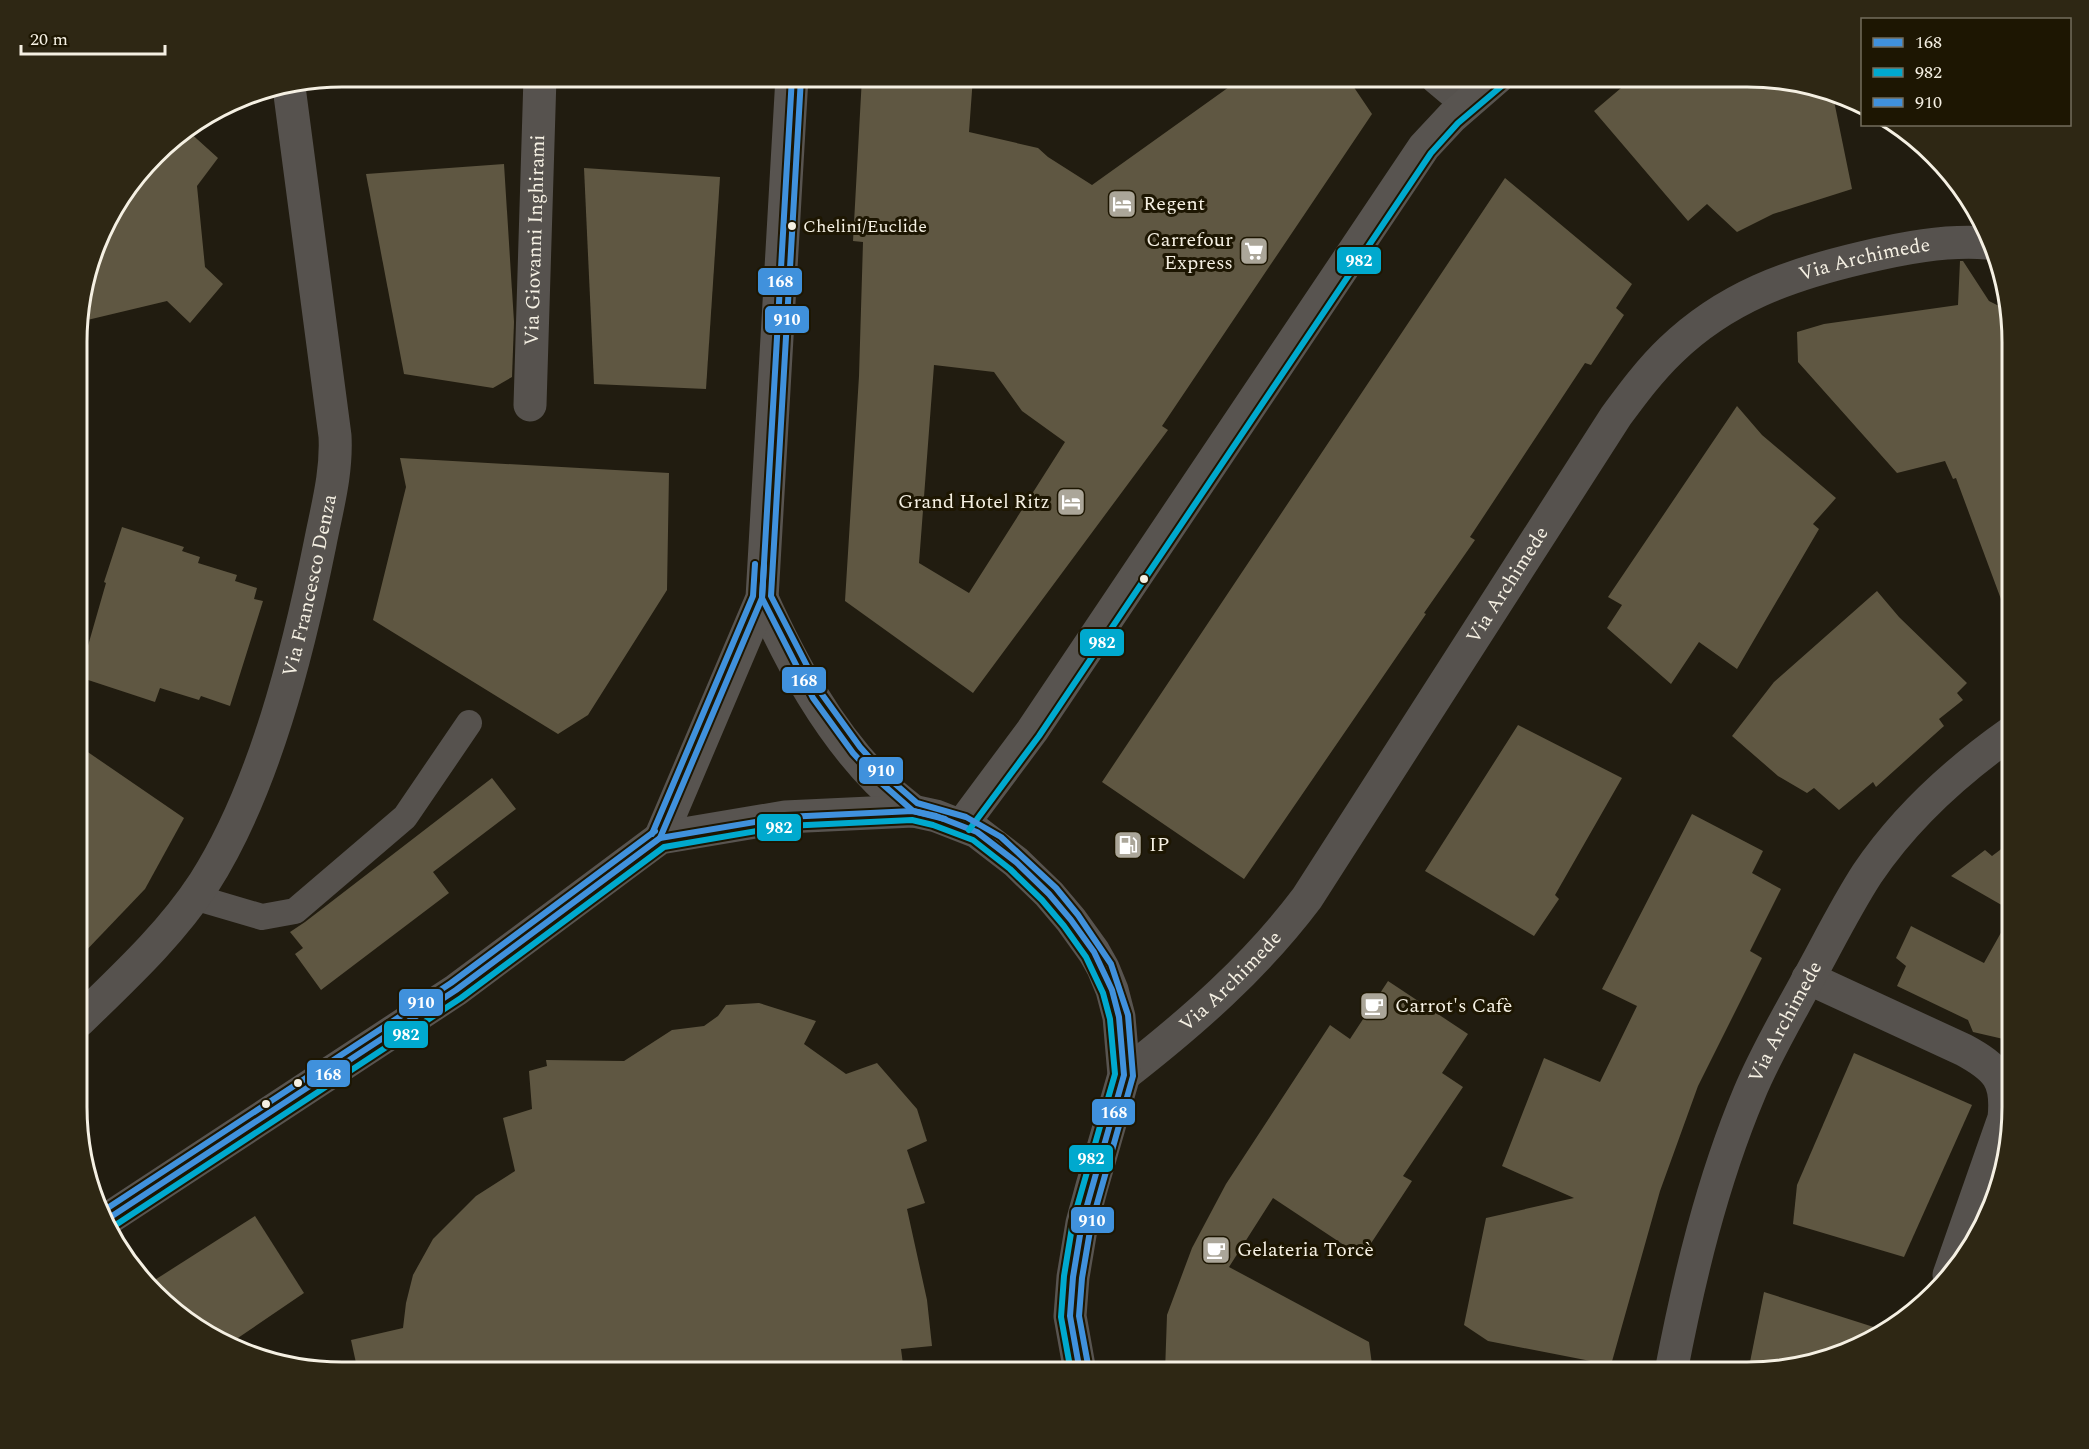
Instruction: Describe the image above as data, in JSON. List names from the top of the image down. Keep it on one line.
{"streets":{"street":["Via Giovanni Inghirami","Via Archimede","Via Francesco Denza"]},"places":{"hotel":["Regent","Grand Hotel Ritz"],"other":["Chelini/Euclide"],"supermarket":["Carrefour Express"],"fuel station":["IP"],"cafe":["Carrot's Cafè","Gelateria Torcè"]},"lines":["transit line 168","transit line 982","transit line 910"],"legend":["168","982","910"],"scale_bar":"20 m"}
